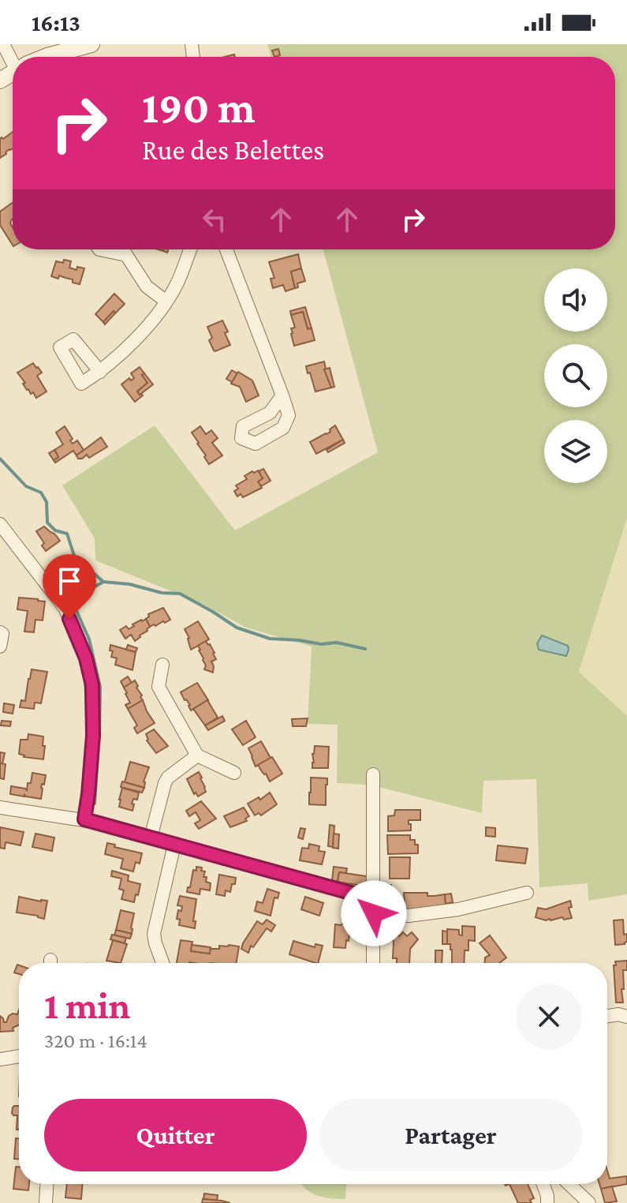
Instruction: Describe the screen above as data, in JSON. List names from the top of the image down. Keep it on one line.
{"page":{"status":"16:13","turn":["190 m","Rue des Belettes"],"heading":["1 min","320 m · 16:14"],"buttons":["Quitter","Partager"]}}
